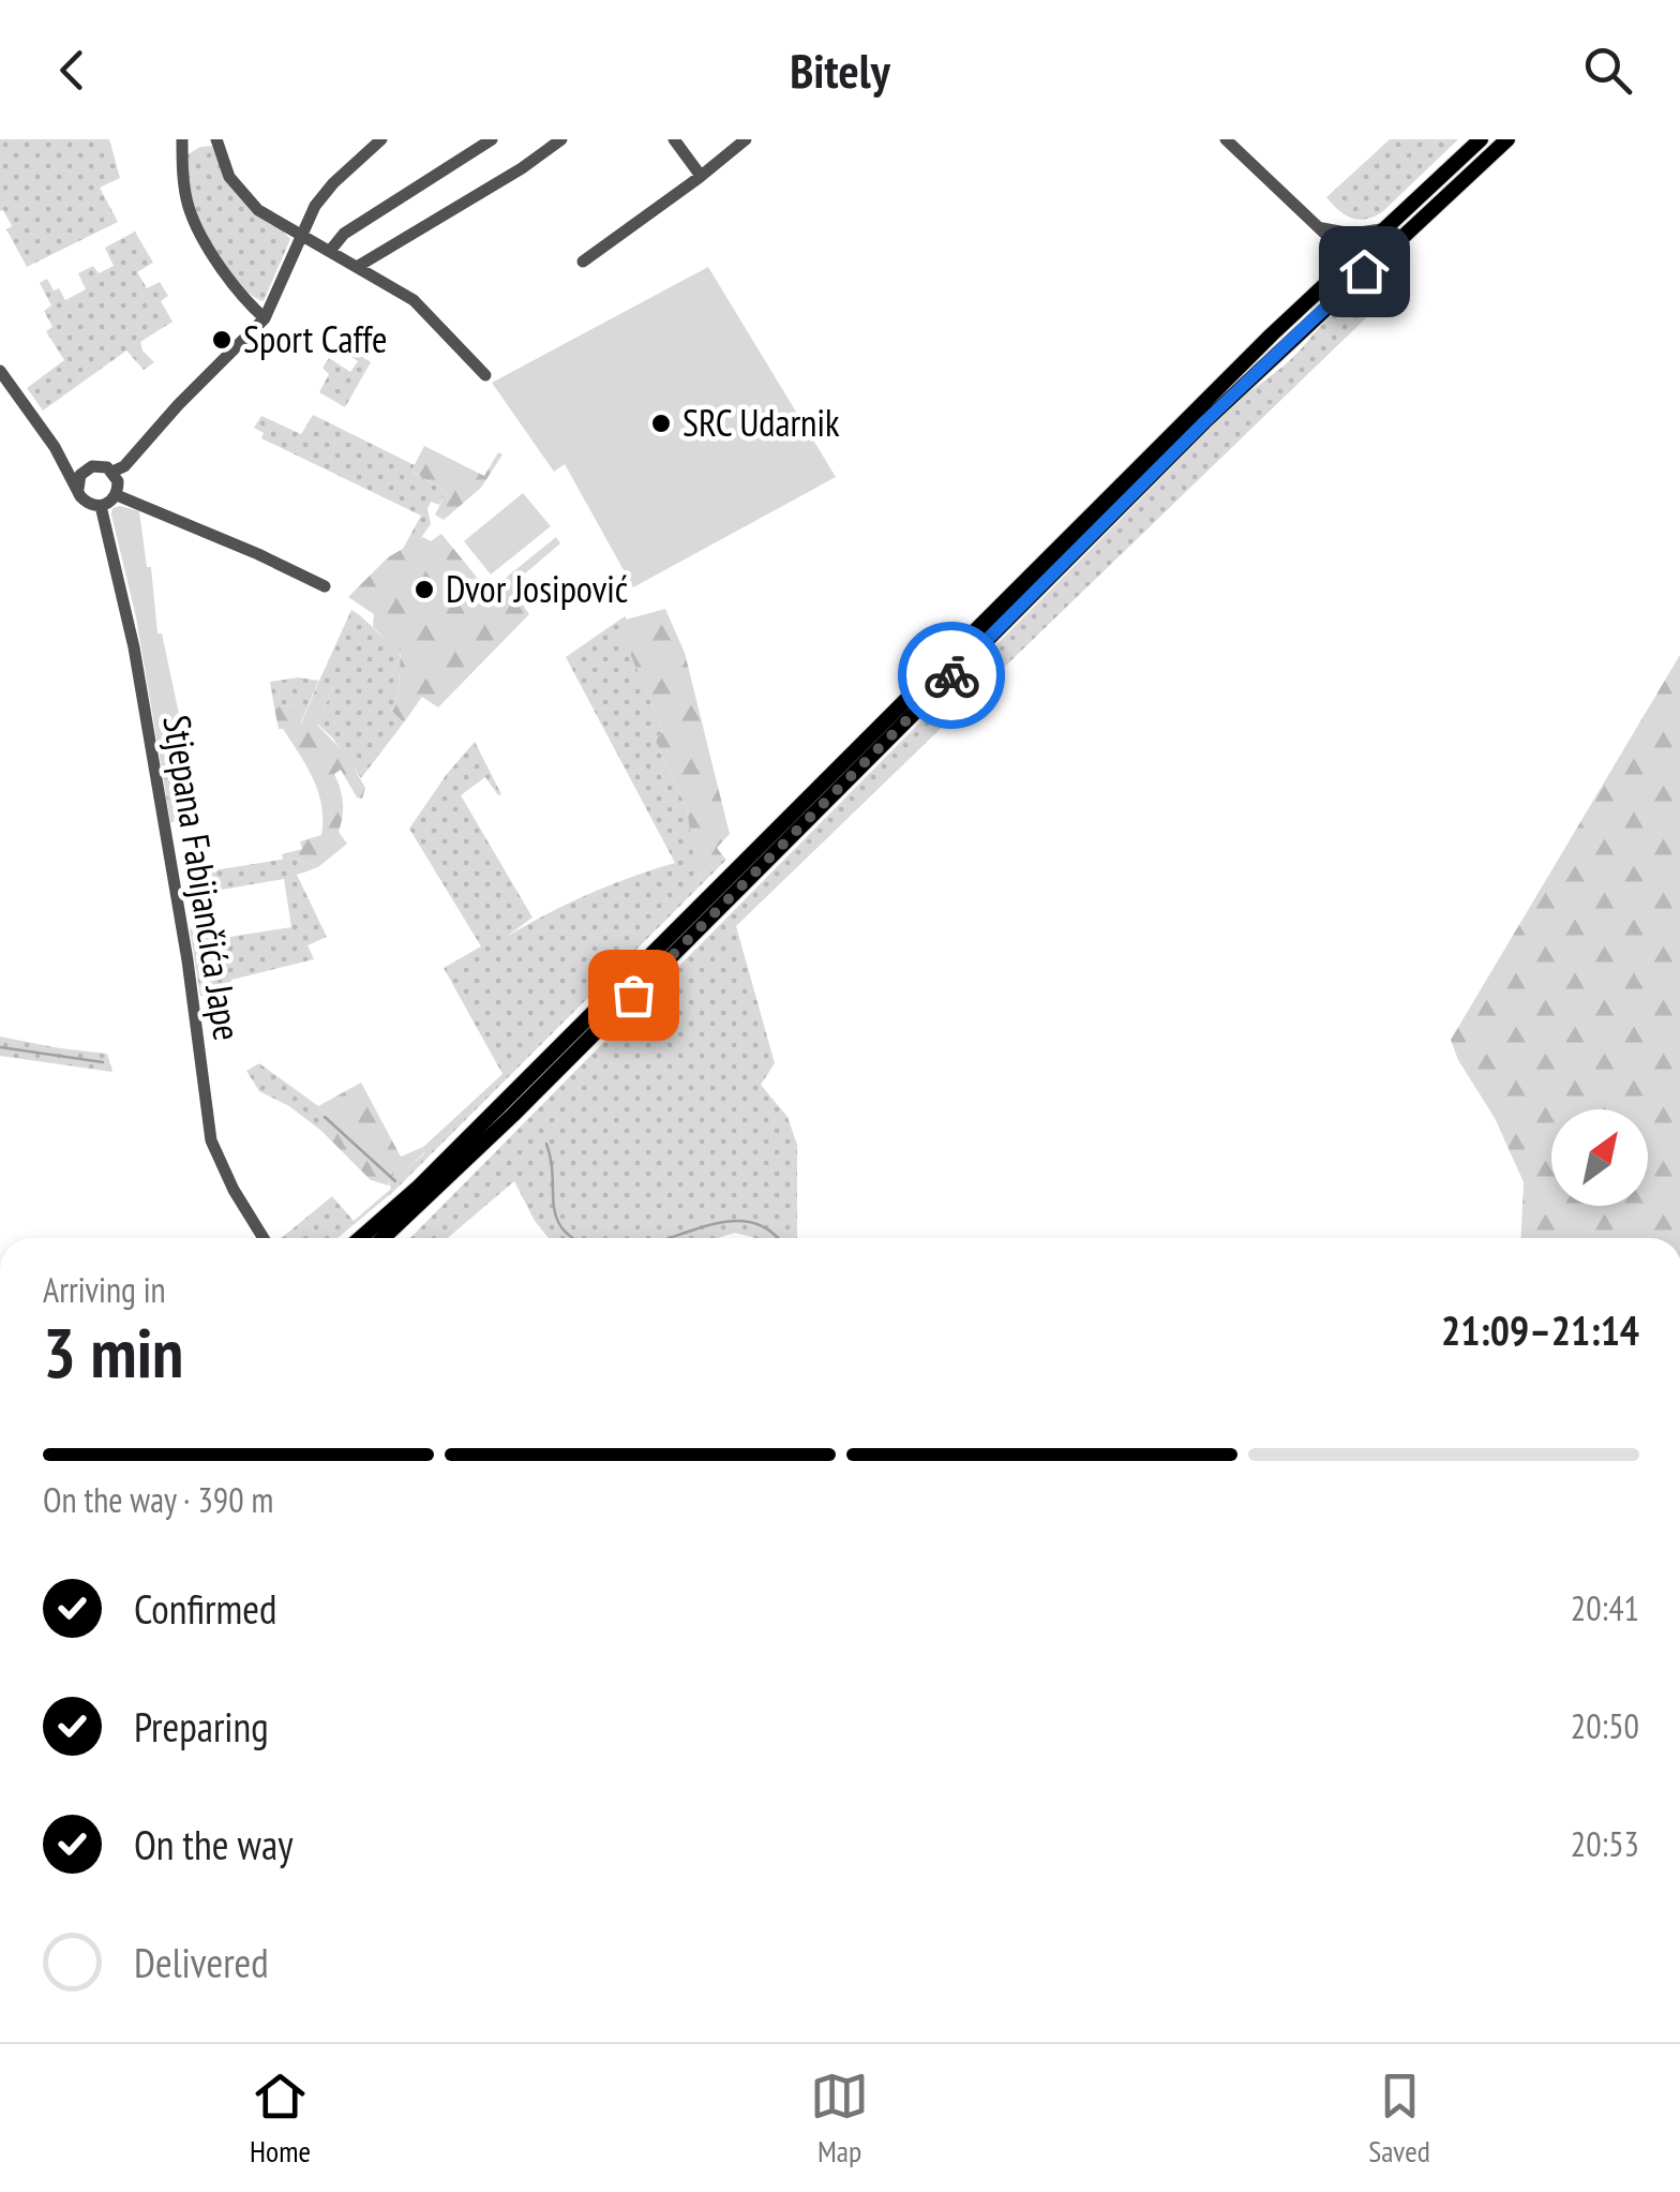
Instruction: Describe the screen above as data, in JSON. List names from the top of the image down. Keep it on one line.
{"streets":{"street":["Stjepana Fabijančića Jape"]},"places":["Sport Caffe","SRC Udarnik","Dvor Josipović"],"north":"top right","page":{"header":"Bitely","heading":["3 min","Arriving in","21:09–21:14"],"bar":"On the way · 390 m","list":[["Confirmed","20:41"],["Preparing","20:50"],["On the way","20:53"],"Delivered"],"tabs":["Home","Map","Saved"]}}
